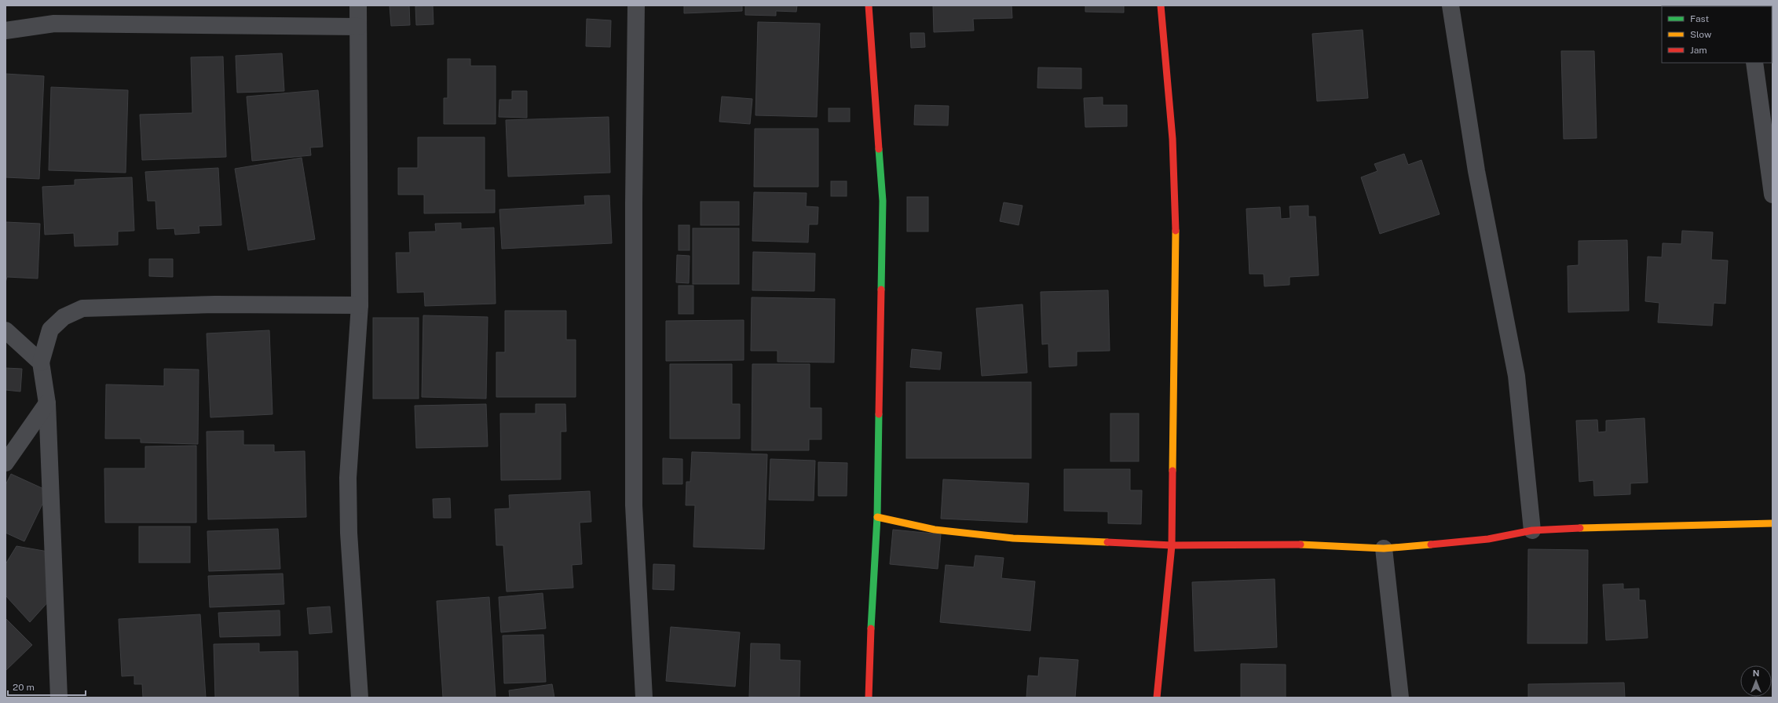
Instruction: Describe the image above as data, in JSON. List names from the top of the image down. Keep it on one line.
{"legend":["Fast","Slow","Jam"],"scale_bar":"20 m","north":"top"}
